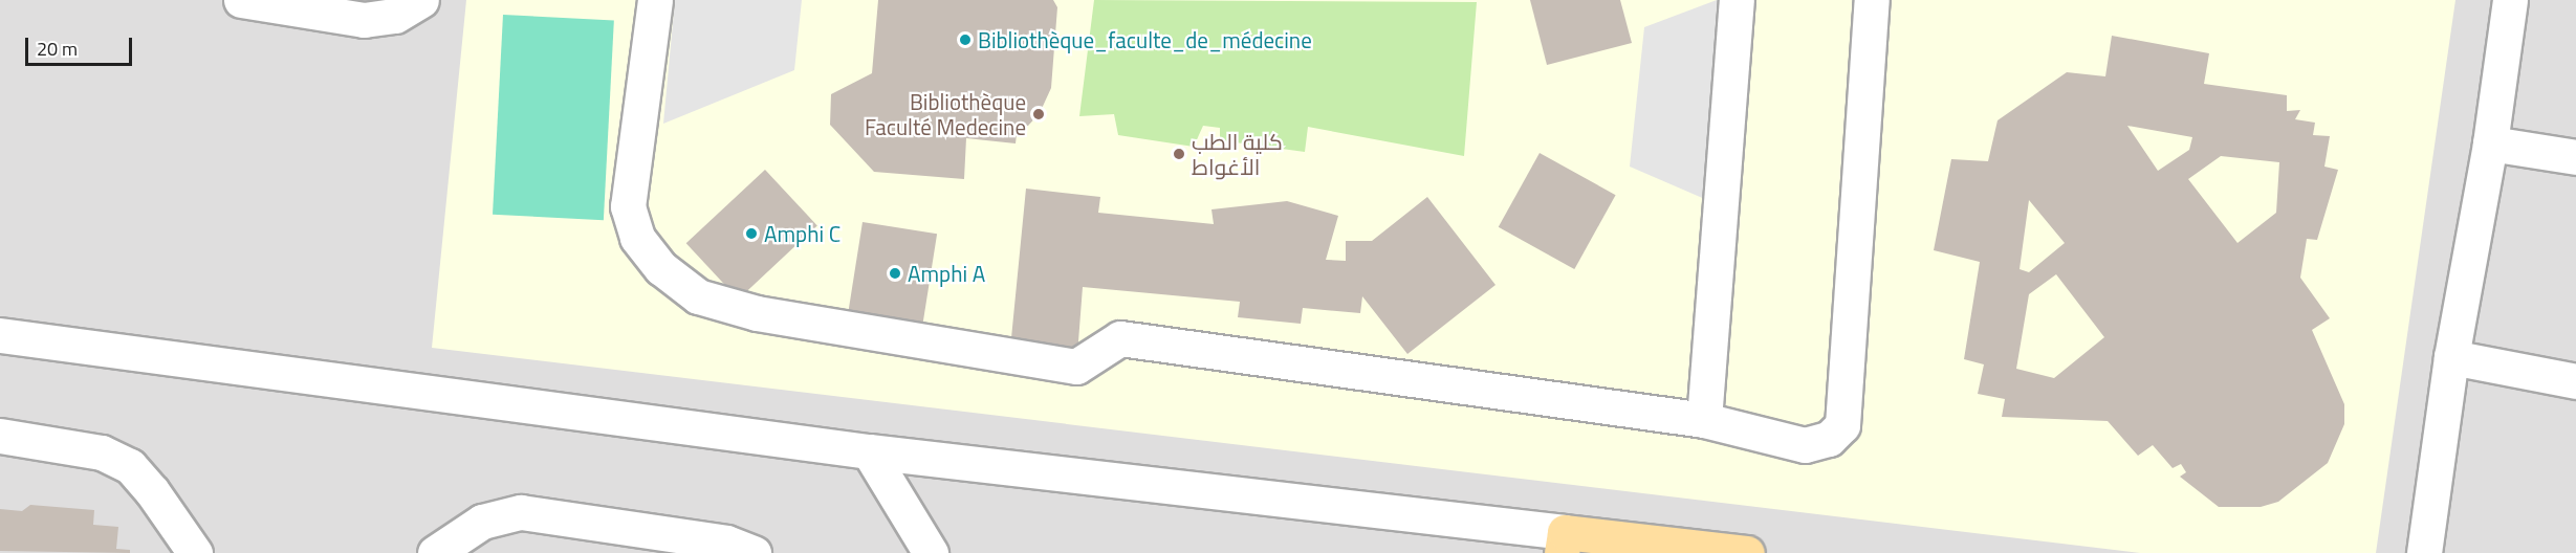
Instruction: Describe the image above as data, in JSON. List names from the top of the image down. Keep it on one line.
{"places":["Bibliothèque_faculte_de_médecine","Bibliothèque Faculté Medecine","كلية الطب الأغواط","Amphi C","Amphi A"],"scale_bar":"20 m"}
